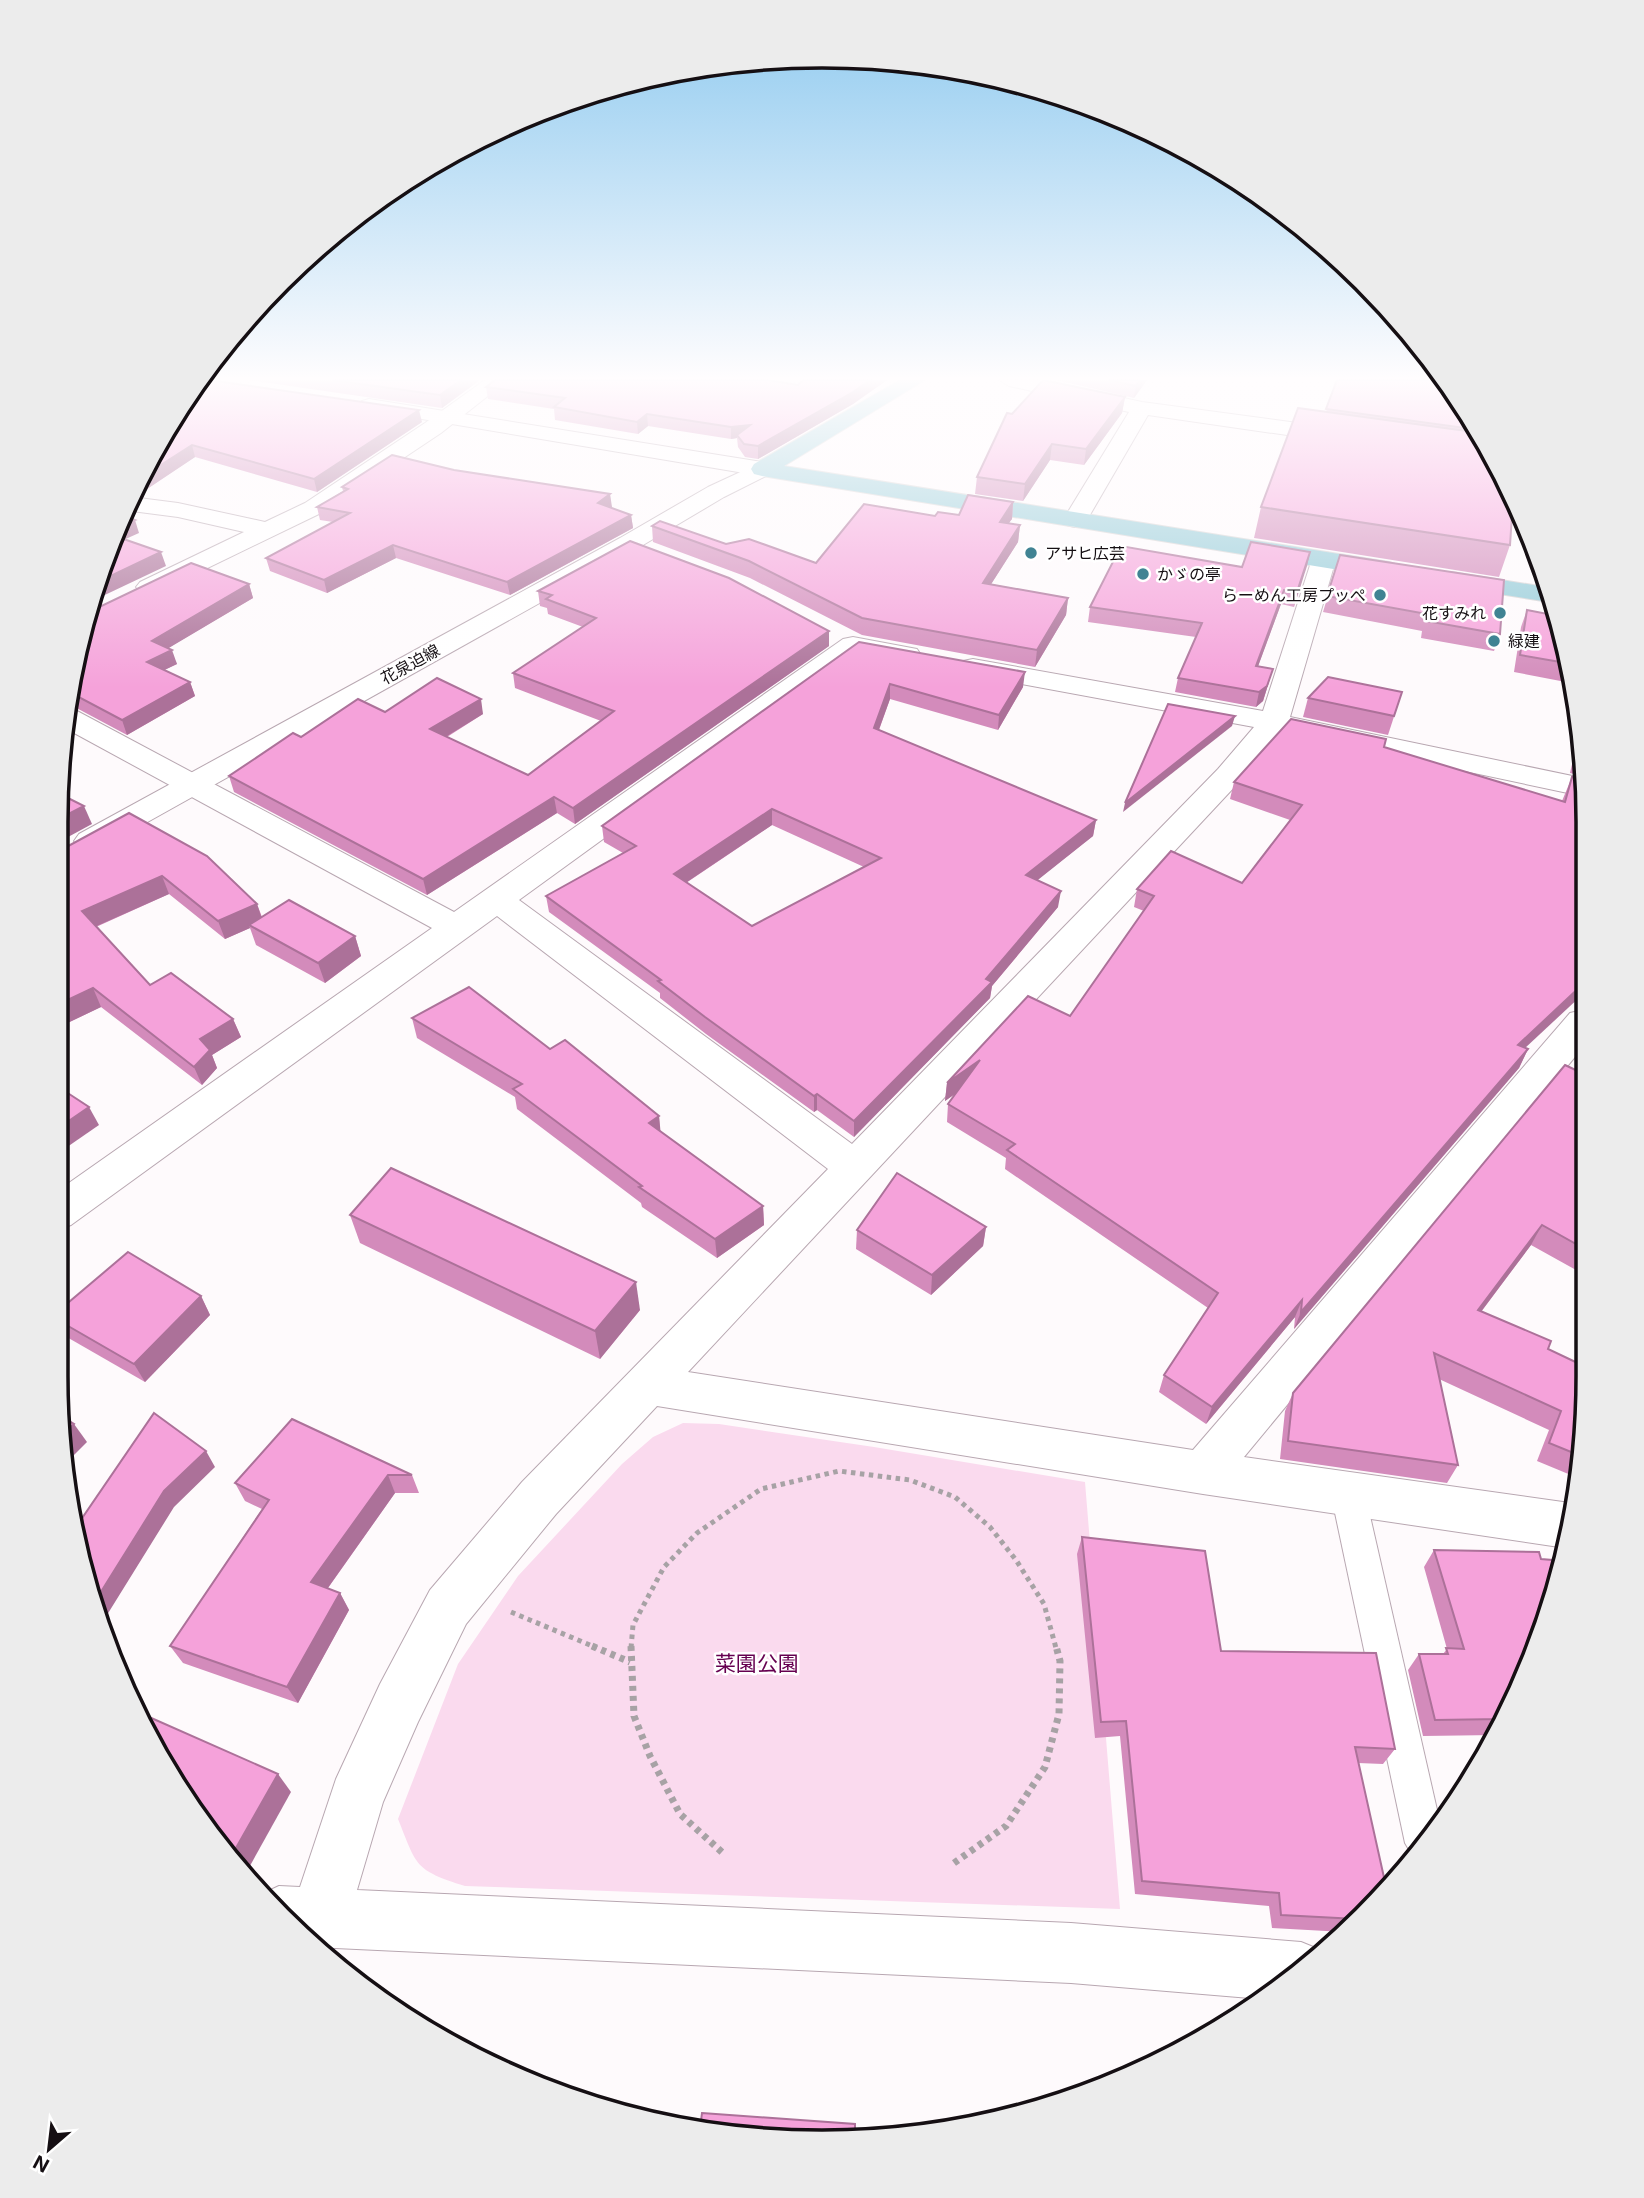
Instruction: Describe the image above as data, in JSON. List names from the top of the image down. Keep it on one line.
{"streets":{"street":["花泉迫線"]},"parks":["菜園公園"],"places":["アサヒ広芸","かゞの亭","らーめん工房プッぺ","花すみれ","緑建"],"north":"bottom left"}
